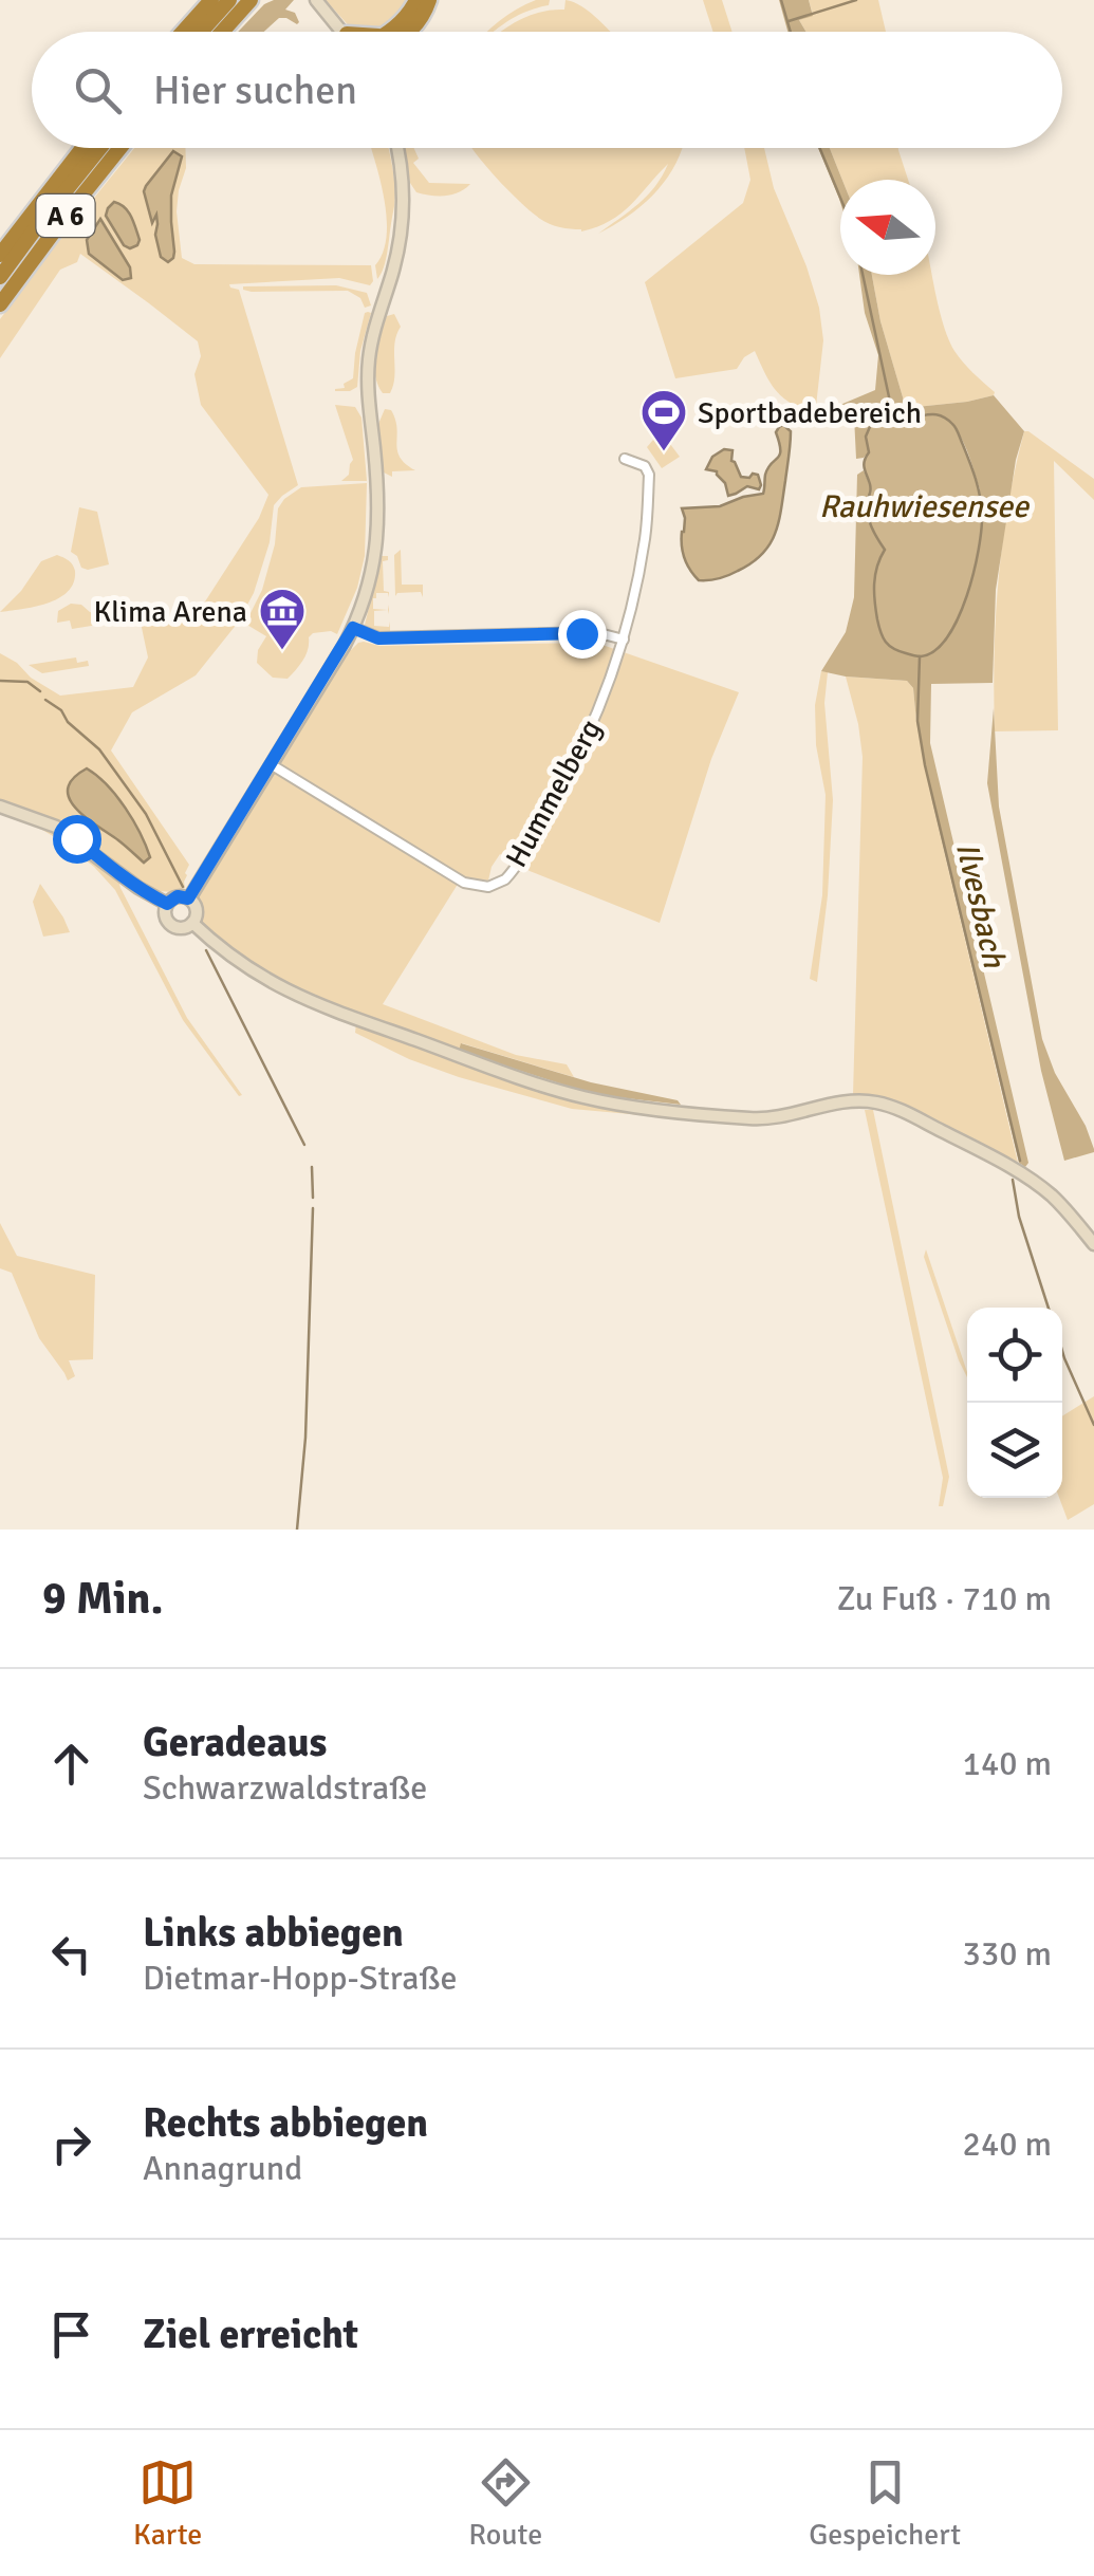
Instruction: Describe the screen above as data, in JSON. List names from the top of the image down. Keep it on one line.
{"streets":{"highway":["A 6"],"street":["Hummelberg"]},"water":["Rauhwiesensee","Ilvesbach"],"places":{"sports":["Sportbadebereich"],"museum":["Klima Arena"]},"north":"left","page":{"search":"Hier suchen","heading":["9 Min.","Zu Fuß · 710 m"],"list":[["Geradeaus","Schwarzwaldstraße","140 m"],["Links abbiegen","Dietmar-Hopp-Straße","330 m"],["Rechts abbiegen","Annagrund","240 m"],"Ziel erreicht"],"nav":["Karte","Route","Gespeichert"]}}
